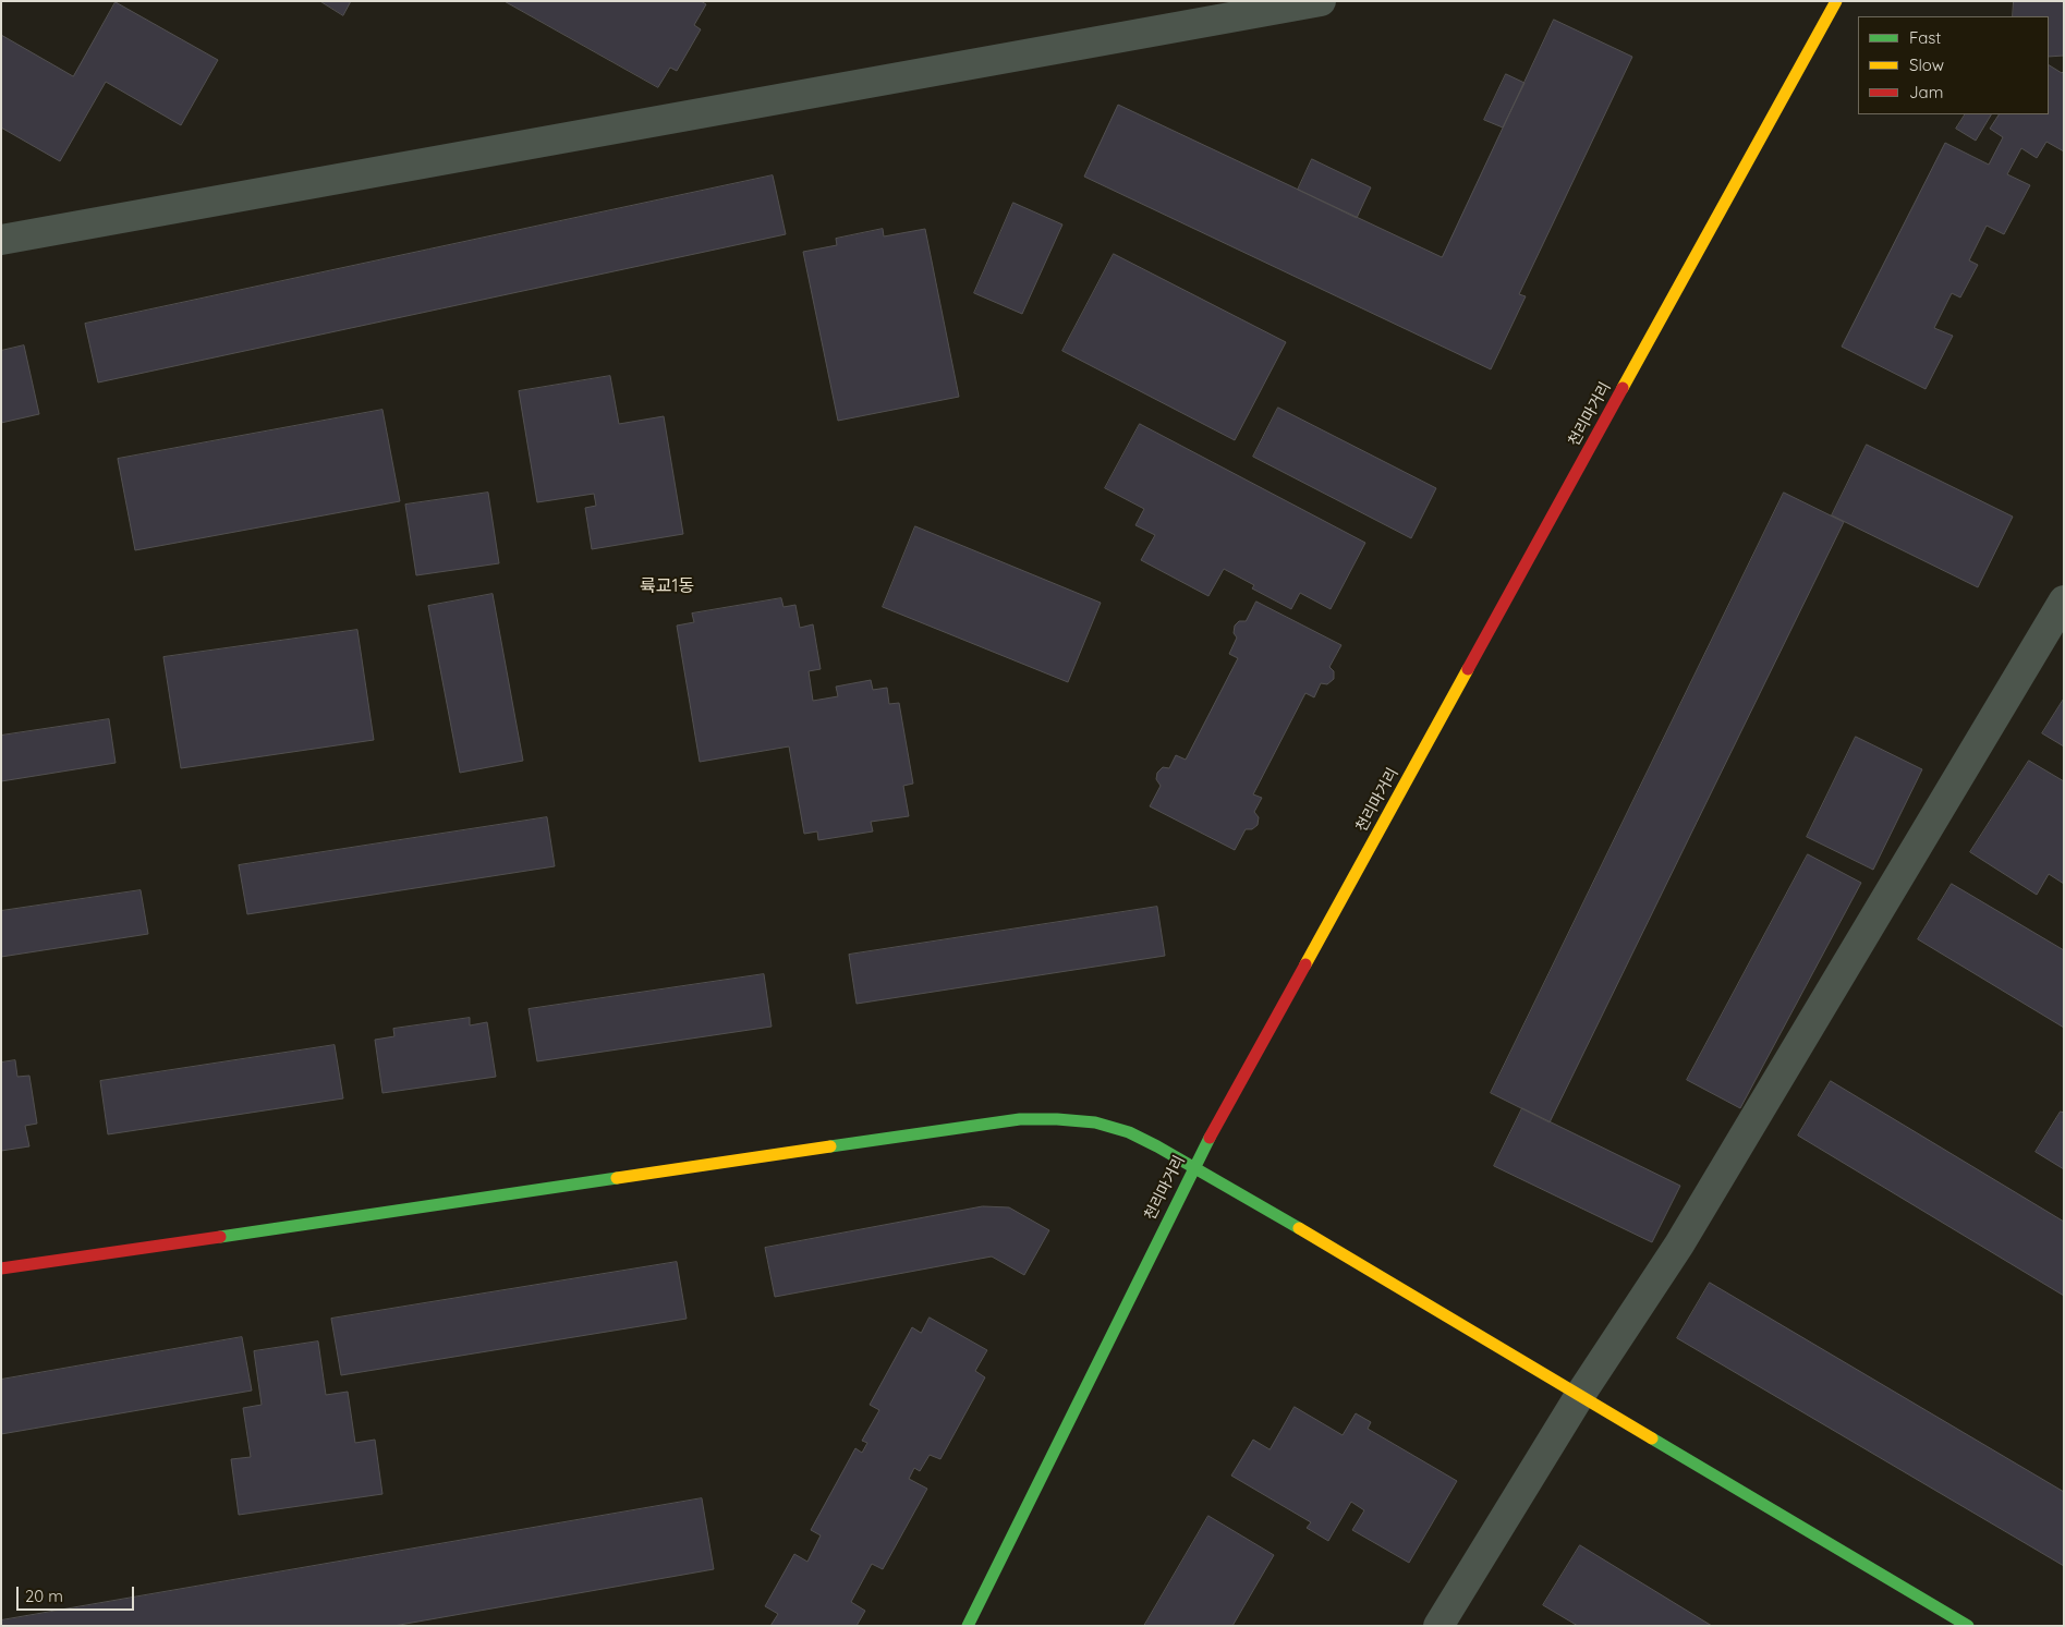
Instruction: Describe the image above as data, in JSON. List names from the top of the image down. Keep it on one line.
{"streets":{"main road":["천리마거리"]},"districts":["륙교1동"],"legend":["Fast","Slow","Jam"],"scale_bar":"20 m"}
